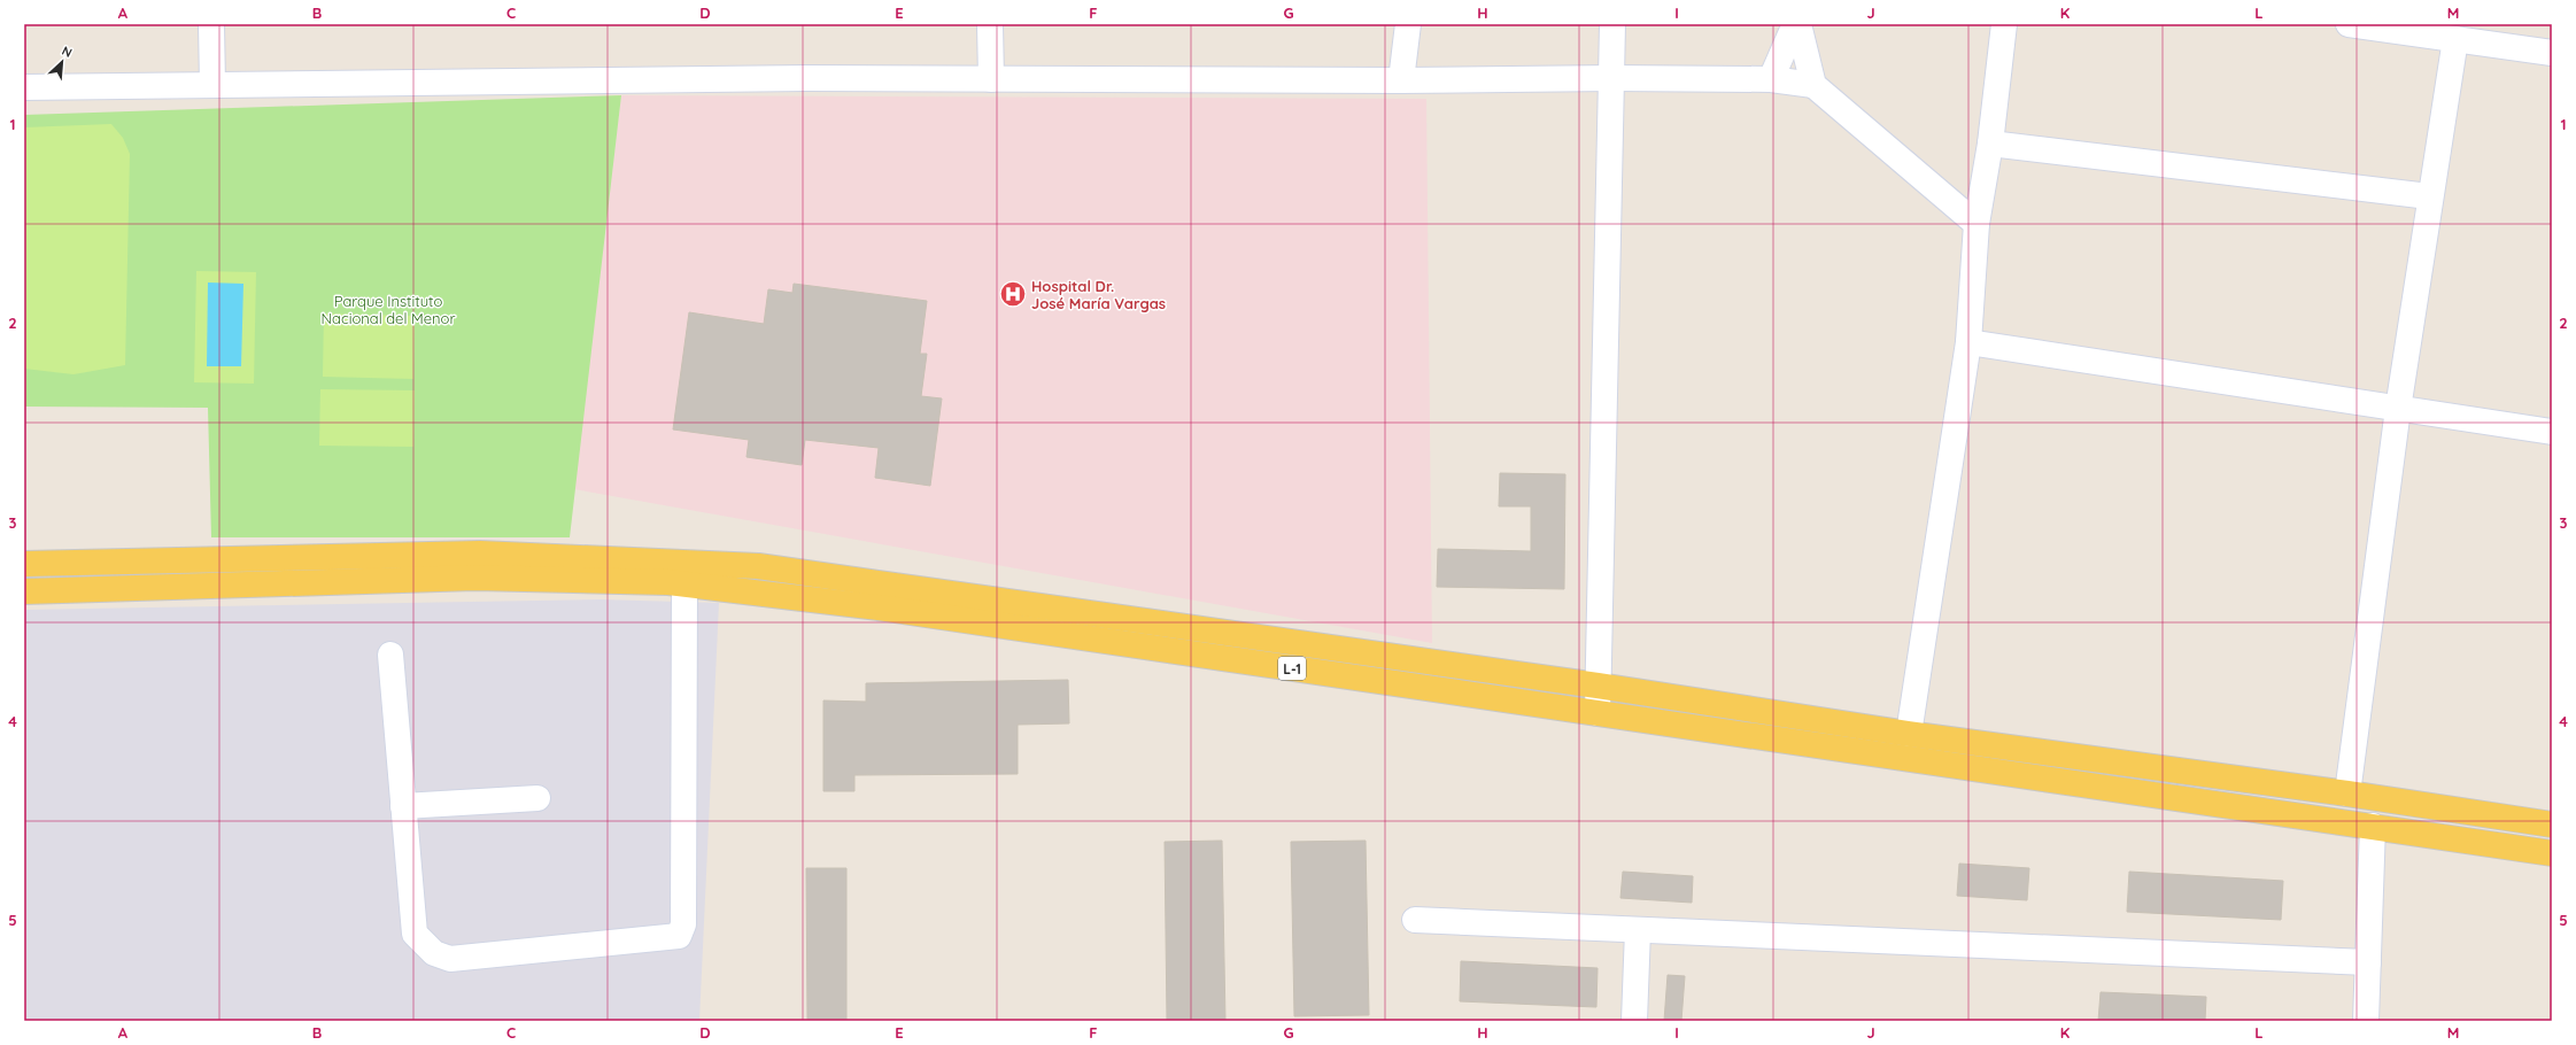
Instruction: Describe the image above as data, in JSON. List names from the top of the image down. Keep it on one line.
{"streets":{"main road":["L-1"]},"parks":["Parque Instituto Nacional del Menor"],"places":{"hospital":["Hospital Dr. José María Vargas"]},"north":"top right","grid":{"columns":["A","B","C","D","E","F","G","H","I","J","K","L","M"],"rows":["1","2","3","4","5"]}}
